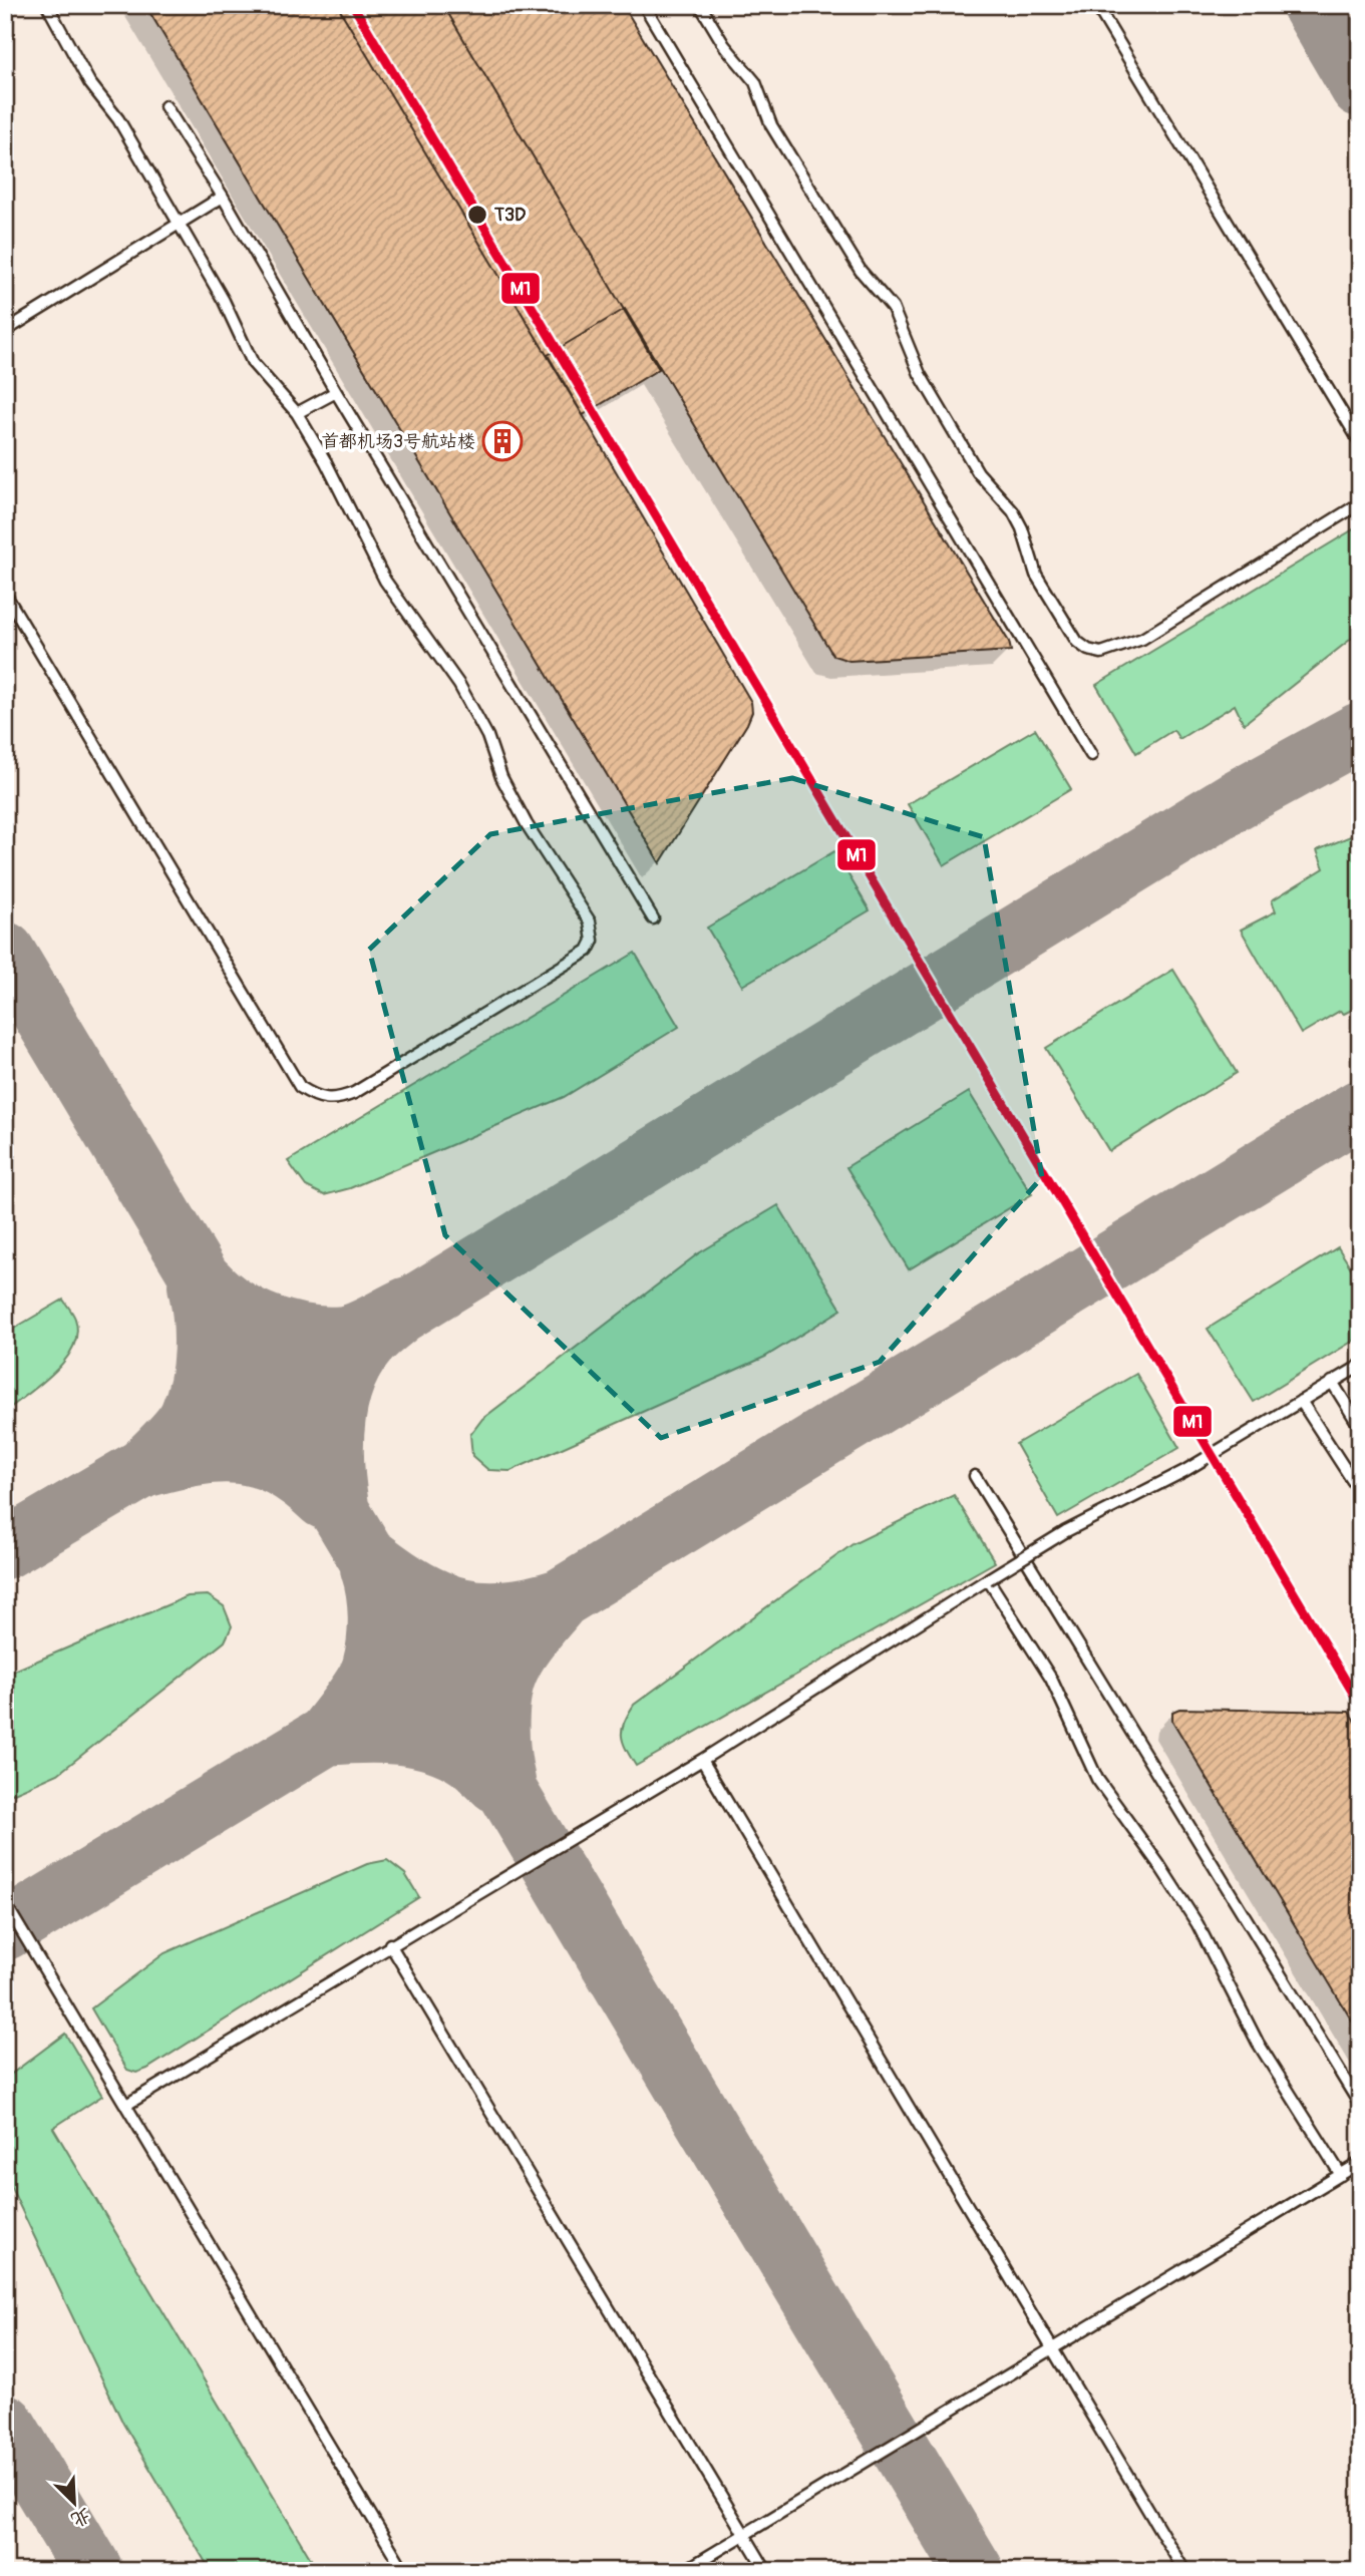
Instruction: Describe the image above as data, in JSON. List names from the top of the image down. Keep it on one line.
{"places":{"other":["T3D"],"building":["首都机场3号航站楼"]},"lines":["transit line M1"],"north":"bottom right"}
